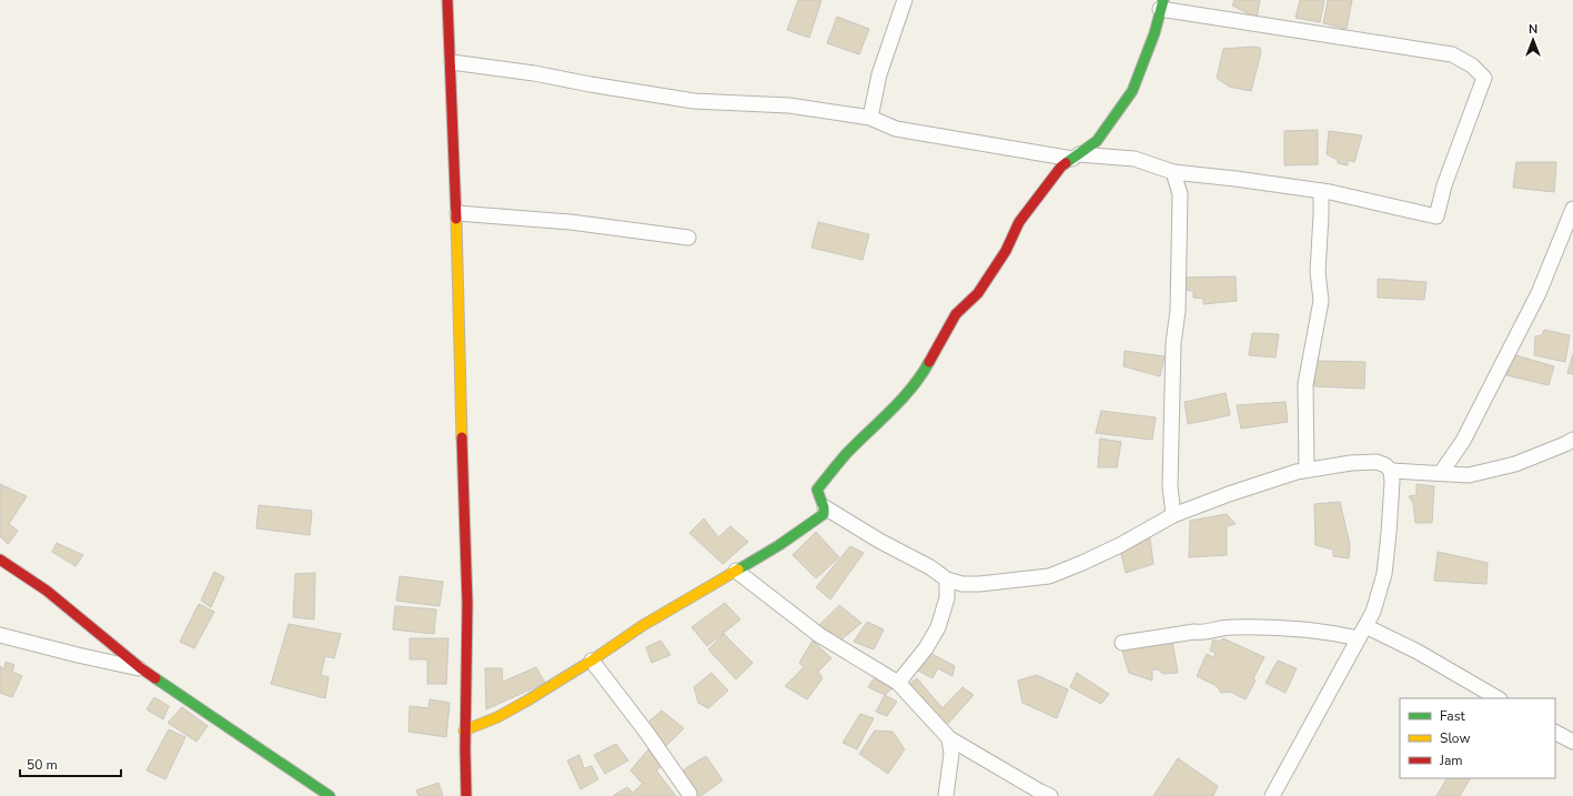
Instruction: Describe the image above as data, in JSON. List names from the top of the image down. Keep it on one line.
{"legend":["Fast","Slow","Jam"],"scale_bar":"50 m","north":"top"}
